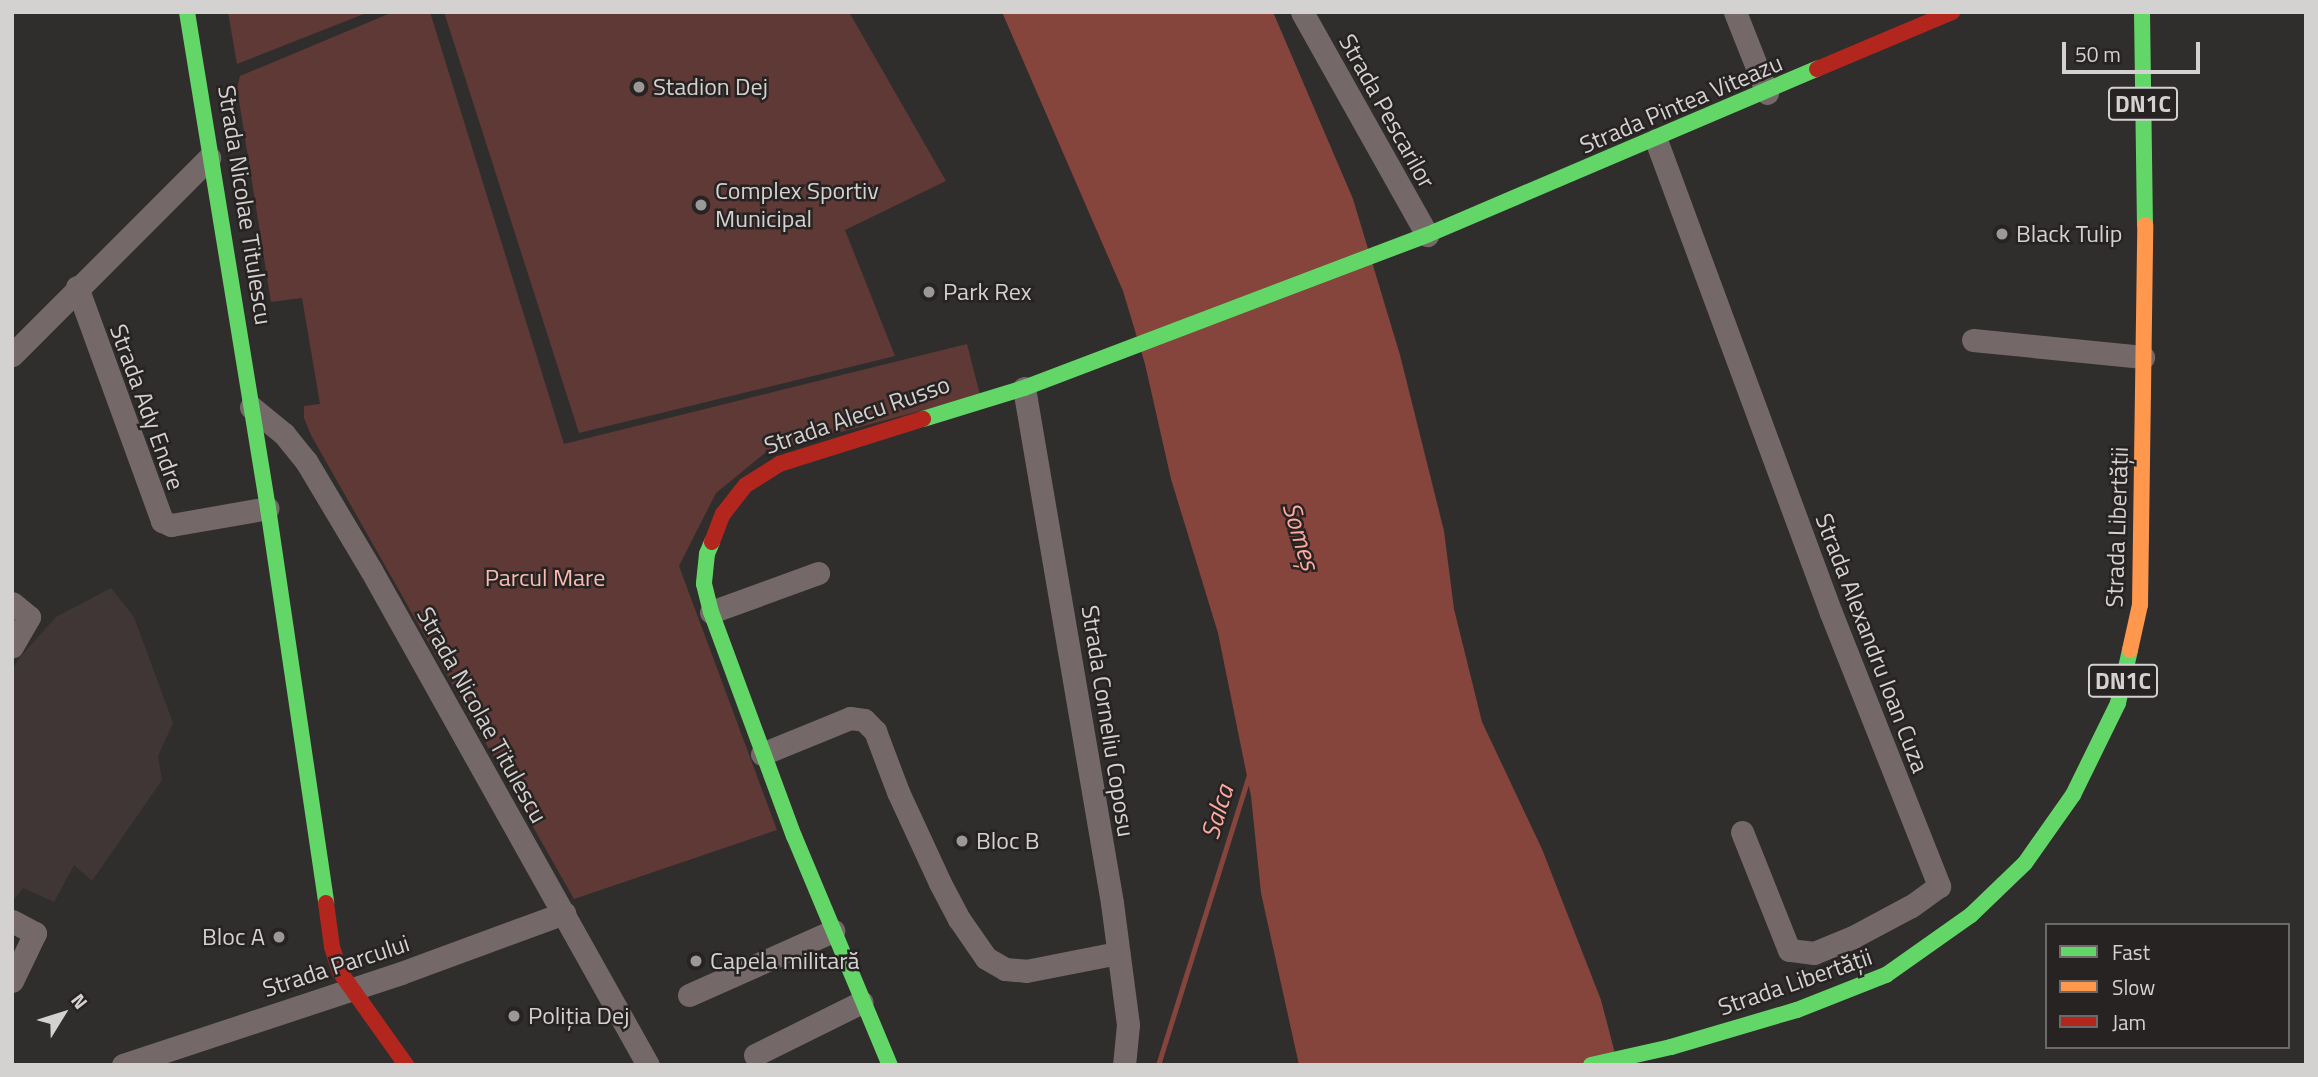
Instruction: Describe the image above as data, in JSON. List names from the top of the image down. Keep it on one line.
{"streets":{"main road":["Strada Pintea Viteazu","DN1C","Strada Nicolae Titulescu","Strada Alecu Russo","Strada Libertății"],"street":["Strada Pescarilor","Strada Ady Endre","Strada Alexandru Ioan Cuza","Strada Corneliu Coposu","Strada Parcului"]},"crossings":[["Strada Pintea Viteazu","Strada Pescarilor"],["Strada Pintea Viteazu","Strada Alecu Russo"],["Strada Pintea Viteazu","Strada Alexandru Ioan Cuza"],["Strada Nicolae Titulescu","Strada Ady Endre"],["Strada Nicolae Titulescu","Strada Parcului"],["Strada Alecu Russo","Strada Corneliu Coposu"]],"water":["Someș","Salca"],"parks":["Parcul Mare"],"places":["Stadion Dej","Complex Sportiv Municipal","Black Tulip","Park Rex","Bloc B","Bloc A","Capela militară","Poliția Dej"],"legend":["Fast","Slow","Jam"],"scale_bar":"50 m","north":"top right"}
